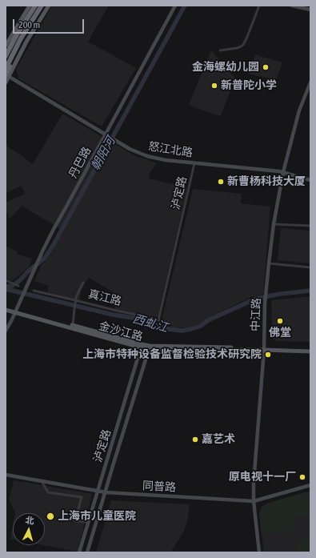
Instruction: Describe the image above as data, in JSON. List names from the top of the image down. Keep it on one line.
{"streets":{"main road":["金沙江路"],"street":["怒江北路","丹巴路","泸定路","真江路","中江路","同普路"]},"crossings":[["怒江北路","丹巴路"],["怒江北路","泸定路"],["怒江北路","中江路"],["丹巴路","金沙江路"],["泸定路","真江路"],["泸定路","金沙江路"],["泸定路","同普路"],["中江路","金沙江路"],["中江路","同普路"]],"water":["朝阳河","西虬江"],"places":["金海螺幼儿园","新普陀小学","新曹杨科技大厦","佛堂","上海市特种设备监督检验技术研究院","嘉艺术","原电视十一厂","上海市儿童医院"],"scale_bar":"200 m","north":"top"}
